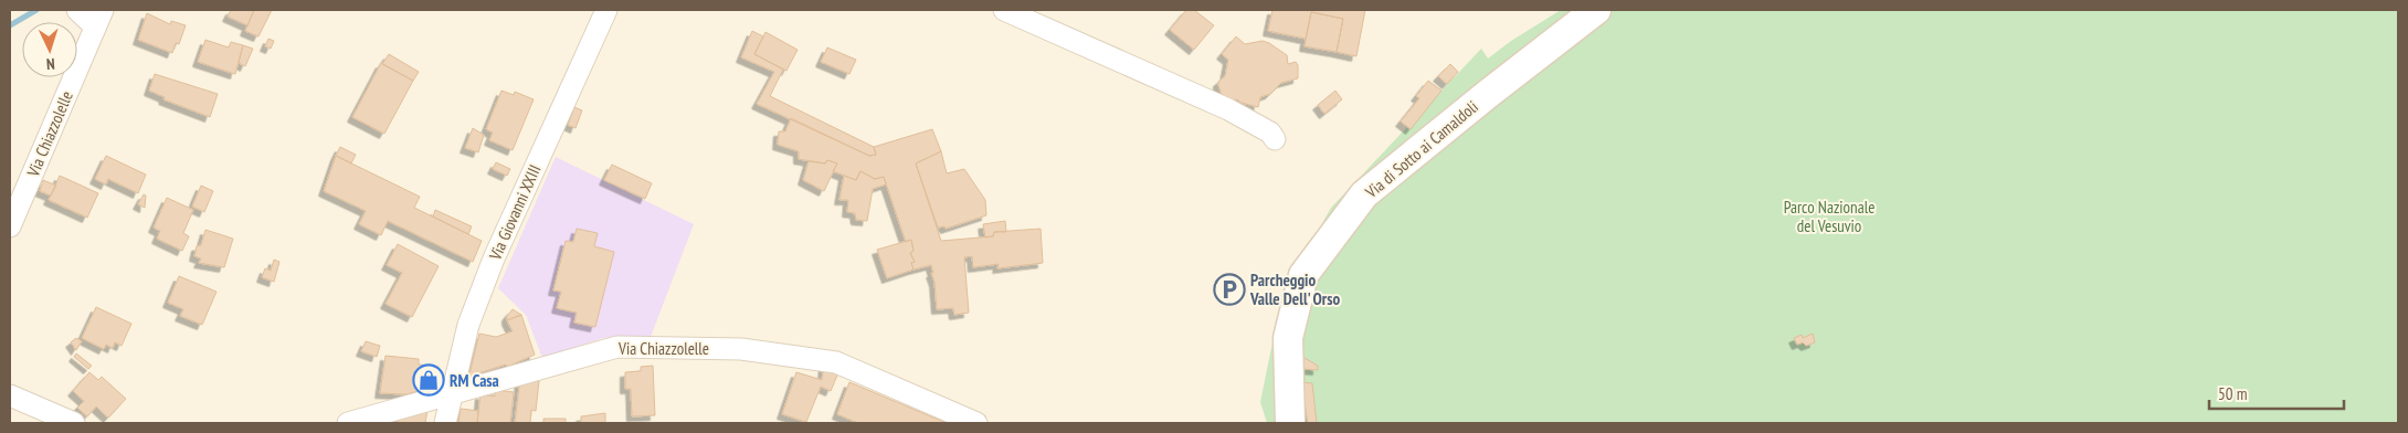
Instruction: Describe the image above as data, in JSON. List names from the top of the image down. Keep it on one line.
{"streets":{"street":["Via Chiazzolelle","Via di Sotto ai Camaldoli","Via Giovanni XXIII"]},"crossings":[["Via Chiazzolelle","Via Giovanni XXIII"]],"parks":["Parco Nazionale del Vesuvio"],"places":{"parking":["Parcheggio Valle Dell' Orso"],"shop":["RM Casa"]},"scale_bar":"50 m","north":"bottom"}
